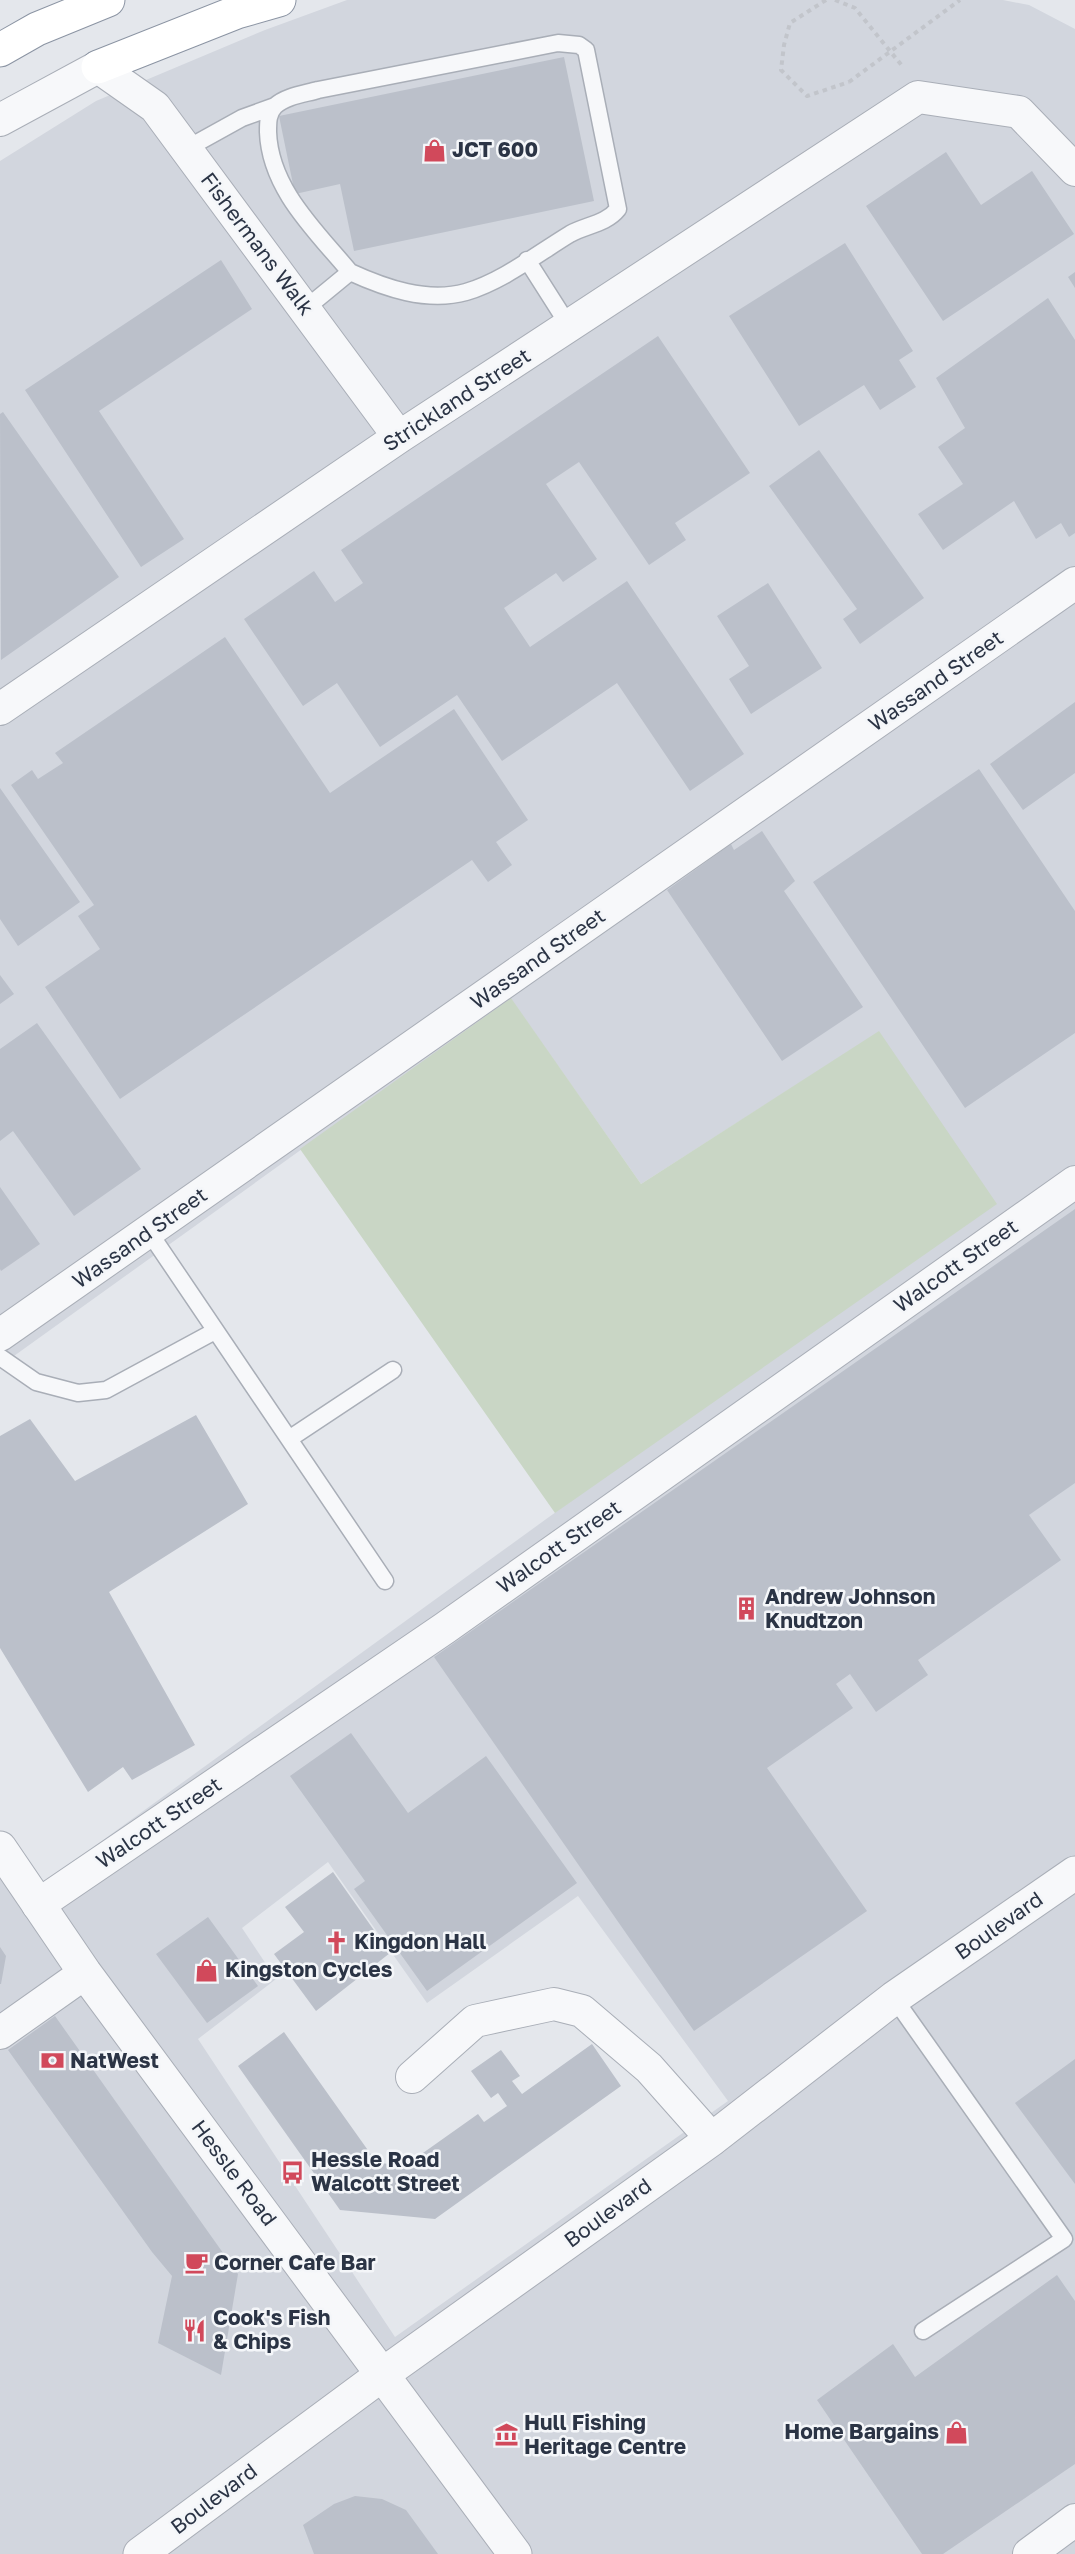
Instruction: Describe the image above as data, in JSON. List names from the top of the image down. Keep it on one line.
{"streets":{"street":["Fishermans Walk","Strickland Street","Wassand Street","Walcott Street","Boulevard","Hessle Road"]},"crossings":[["Fishermans Walk","Strickland Street"],["Walcott Street","Hessle Road"],["Boulevard","Hessle Road"]],"places":{"shop":["JCT 600","Kingston Cycles","Home Bargains"],"building":["Andrew Johnson Knudtzon"],"church":["Kingdon Hall"],"bank":["NatWest"],"bus stop":["Hessle Road Walcott Street"],"cafe":["Corner Cafe Bar"],"restaurant":["Cook's Fish & Chips"],"museum":["Hull Fishing Heritage Centre"]}}
